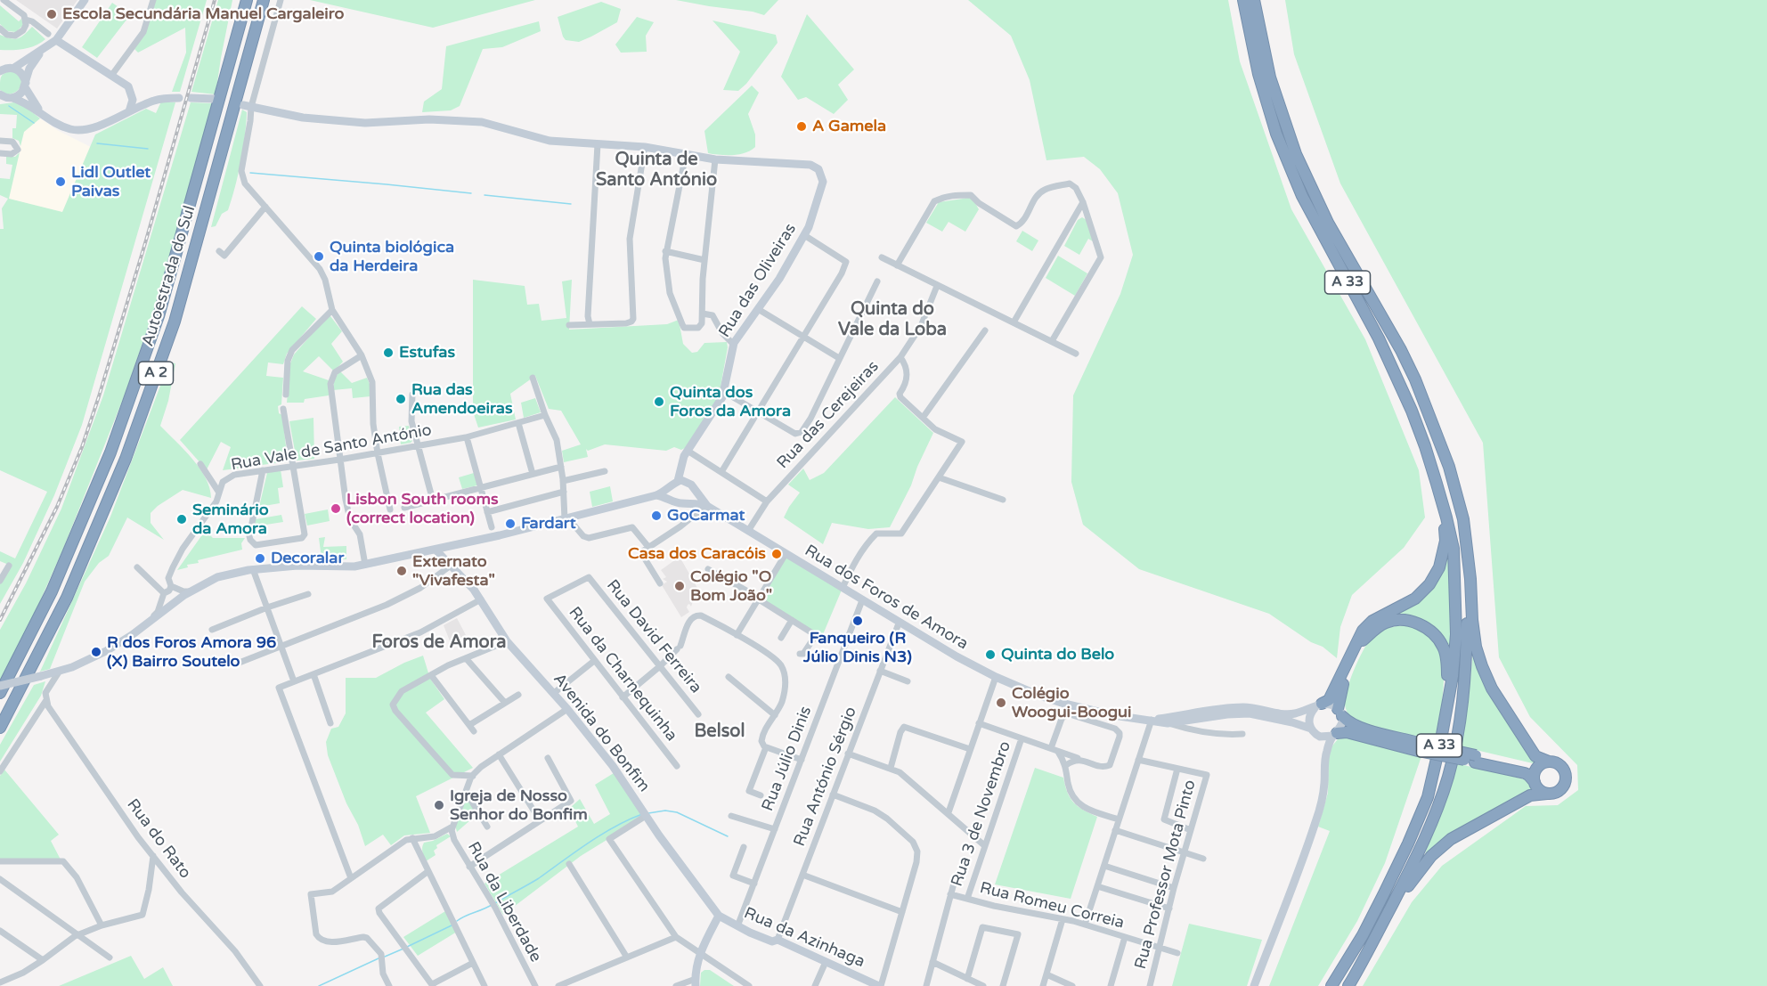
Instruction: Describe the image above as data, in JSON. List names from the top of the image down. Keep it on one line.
{"streets":{"highway":["Autoestrada do Sul","A 33","A 2"],"main road":["Rua das Oliveiras","Rua dos Foros de Amora","Avenida do Bonfim","Rua da Azinhaga"],"street":["Rua das Cerejeiras","Rua Vale de Santo António","Rua David Ferreira","Rua da Charnequinha","Rua Júlio Dinis","Rua António Sérgio","Rua 3 de Novembro","Rua do Rato","Rua Professor Mota Pinto","Rua da Liberdade","Rua Romeu Correia"]},"crossings":[["Rua das Cerejeiras","Rua dos Foros de Amora"],["Rua dos Foros de Amora","Rua Júlio Dinis"],["Rua dos Foros de Amora","Rua António Sérgio"],["Rua David Ferreira","Rua da Charnequinha"],["Avenida do Bonfim","Rua da Azinhaga"],["Rua Júlio Dinis","Rua da Azinhaga"],["Rua António Sérgio","Rua da Azinhaga"],["Rua 3 de Novembro","Rua Romeu Correia"],["Rua Professor Mota Pinto","Rua Romeu Correia"]],"districts":["Quinta de Santo António","Quinta do Vale da Loba","Foros de Amora","Belsol"],"places":["Escola Secundária Manuel Cargaleiro","A Gamela","Lidl Outlet Paivas","Quinta biológica da Herdeira","Estufas","Rua das Amendoeiras","Quinta dos Foros da Amora","Lisbon South rooms (correct location)","GoCarmat","Seminário da Amora","Fardart","Casa dos Caracóis","Decoralar","Externato \"Vivafesta\"","Colégio \"O Bom João\"","Fanqueiro (R Júlio Dinis N3)","R dos Foros Amora 96 (X) Bairro Soutelo","Quinta do Belo","Colégio Woogui-Boogui","Igreja de Nosso Senhor do Bonfim"]}
